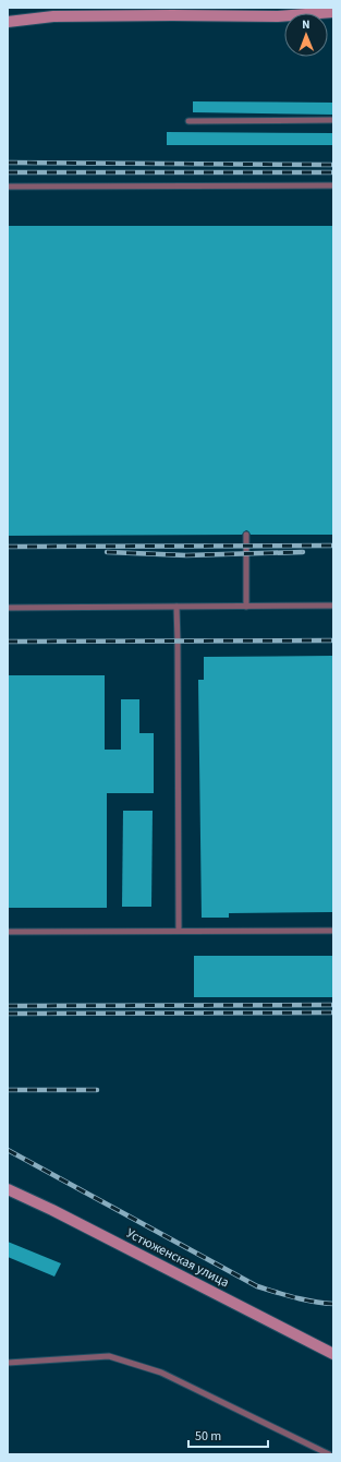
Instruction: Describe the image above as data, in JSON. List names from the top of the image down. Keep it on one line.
{"streets":{"main road":["Устюженская улица"]},"scale_bar":"50 m","north":"top"}
